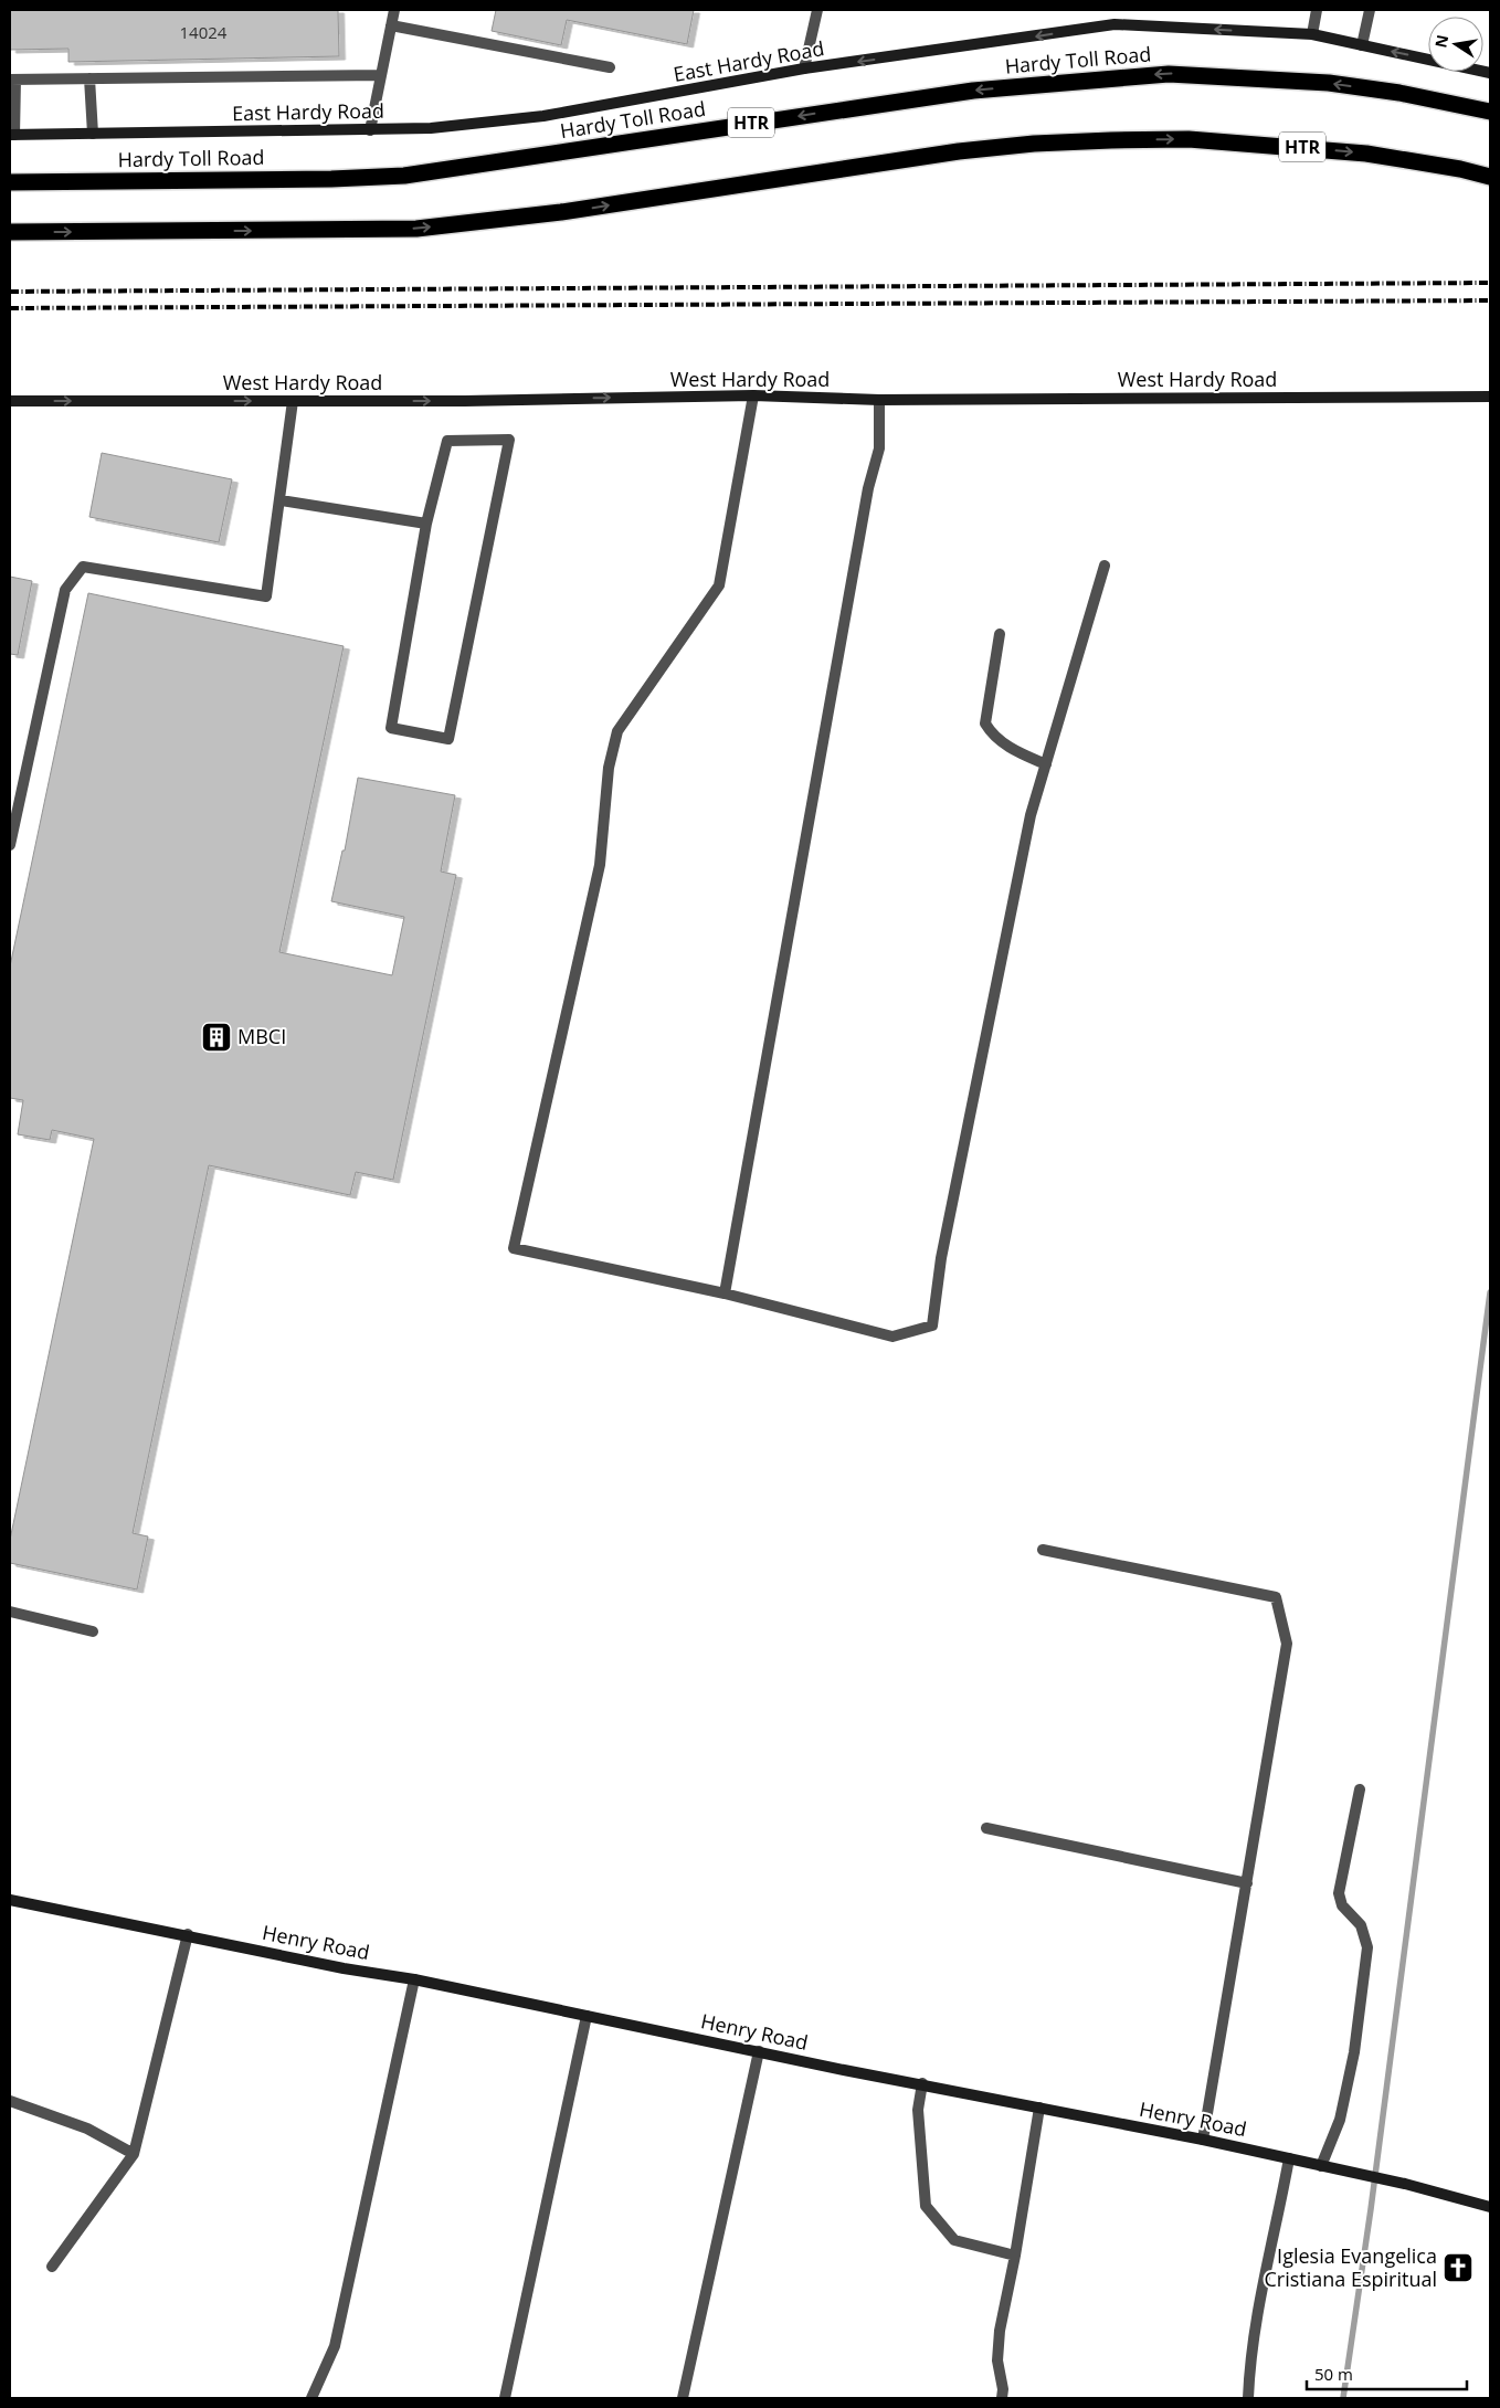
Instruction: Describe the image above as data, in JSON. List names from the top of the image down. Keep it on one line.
{"streets":{"highway":["Hardy Toll Road","HTR"],"main road":["East Hardy Road","West Hardy Road","Henry Road"]},"one_way":["East Hardy Road","West Hardy Road"],"places":{"building":["MBCI"],"church":["Iglesia Evangelica Cristiana Espiritual"]},"house_numbers":["14024"],"scale_bar":"50 m","north":"left"}
